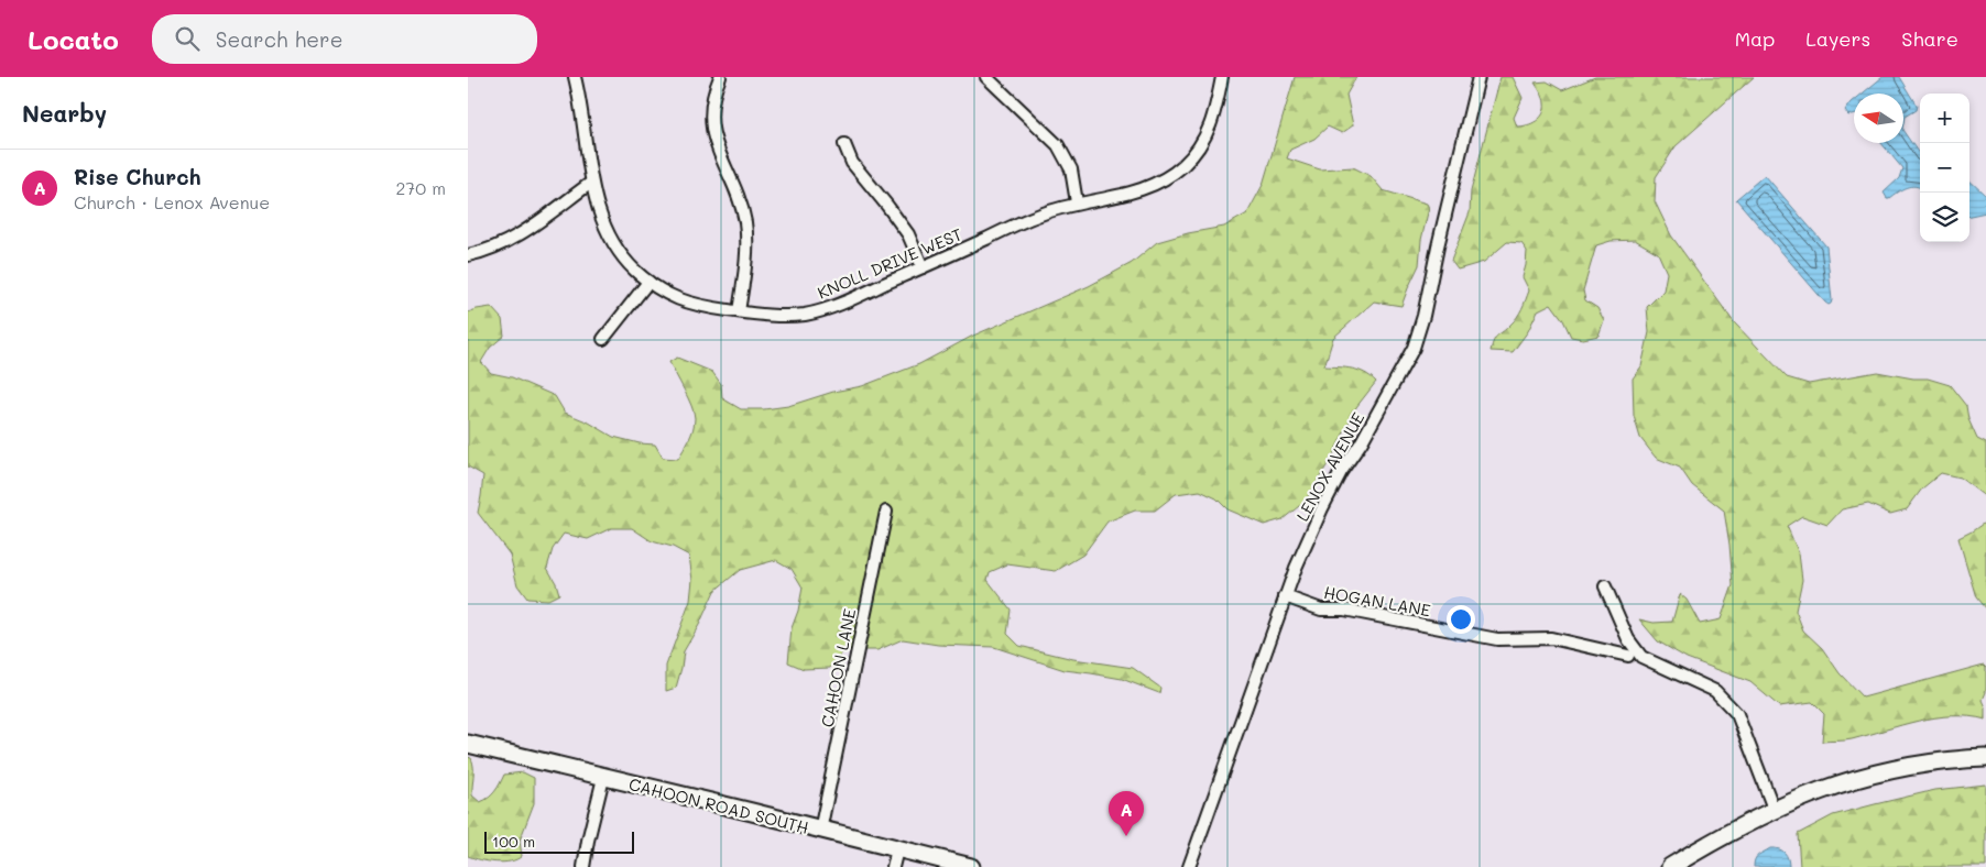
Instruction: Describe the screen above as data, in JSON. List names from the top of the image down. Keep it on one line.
{"streets":{"main road":["CAHOON ROAD SOUTH"],"street":["KNOLL DRIVE WEST","LENOX AVENUE","HOGAN LANE","CAHOON LANE"]},"crossings":[["LENOX AVENUE","HOGAN LANE"],["CAHOON LANE","CAHOON ROAD SOUTH"]],"scale_bar":"100 m","north":"left","page":{"header":"Locato","search":"Search here","nav":["Map","Layers","Share"],"heading":"Nearby","map_buttons":["+","−"],"list":[{"mark":"A","name":"Rise Church","note":"Church · Lenox Avenue","value":"270 m"}],"pins":"A","scale":"100 m"}}
